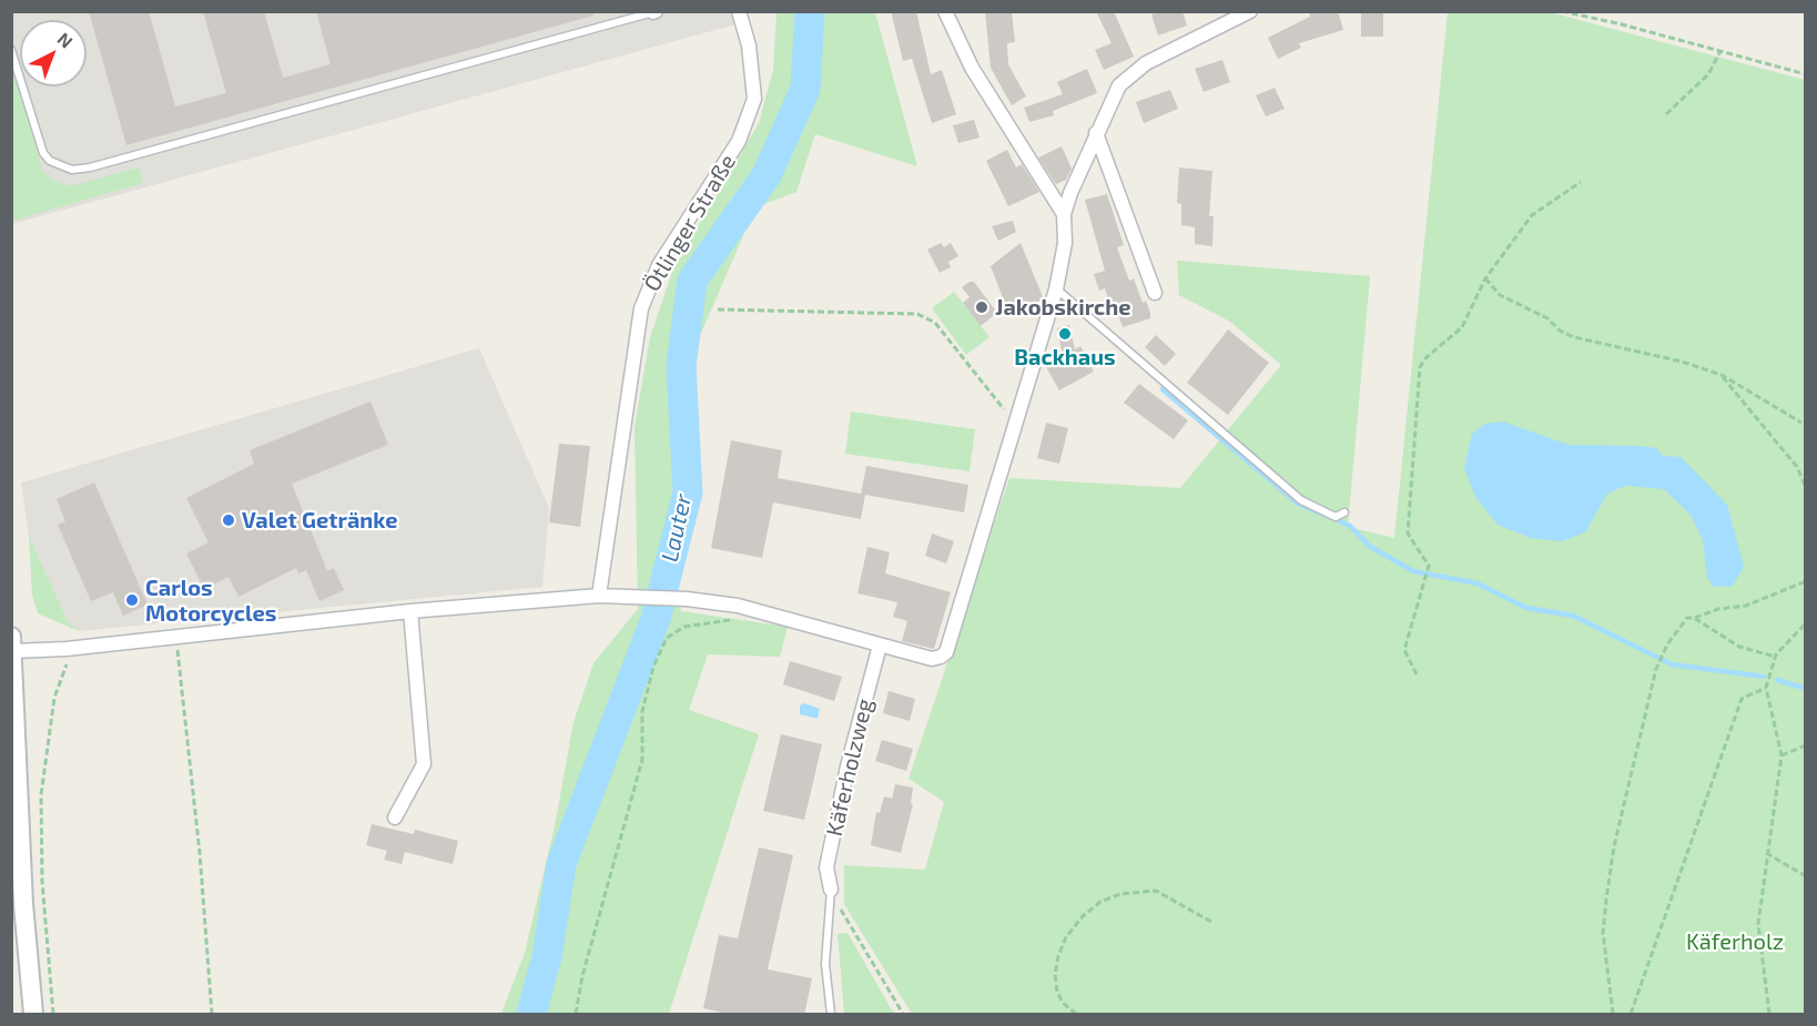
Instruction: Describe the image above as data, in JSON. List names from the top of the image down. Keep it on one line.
{"streets":{"street":["Ötlinger Straße","Käferholzweg"]},"water":["Lauter"],"parks":["Käferholz"],"places":["Jakobskirche","Backhaus","Valet Getränke","Carlos Motorcycles"],"north":"top right"}
